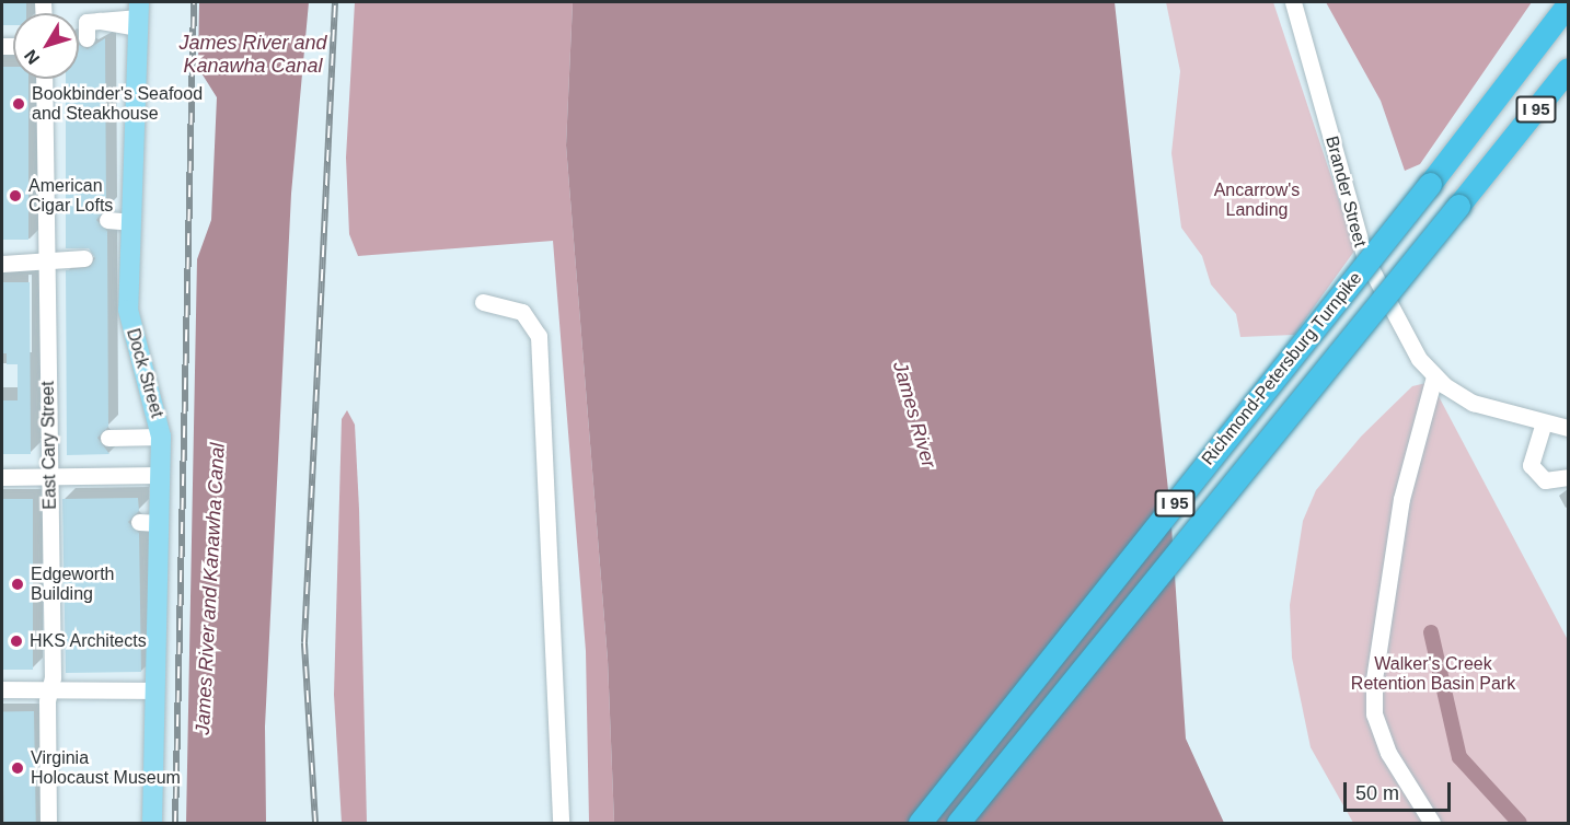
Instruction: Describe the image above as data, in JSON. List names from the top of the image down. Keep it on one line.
{"streets":{"highway":["I 95","Richmond-Petersburg Turnpike"],"main road":["Dock Street"],"street":["Brander Street","East Cary Street"]},"water":["James River and Kanawha Canal","James River"],"parks":["Ancarrow's Landing","Walker's Creek Retention Basin Park"],"places":["Bookbinder's Seafood and Steakhouse","American Cigar Lofts","Edgeworth Building","HKS Architects","Virginia Holocaust Museum"],"scale_bar":"50 m","north":"bottom left"}
